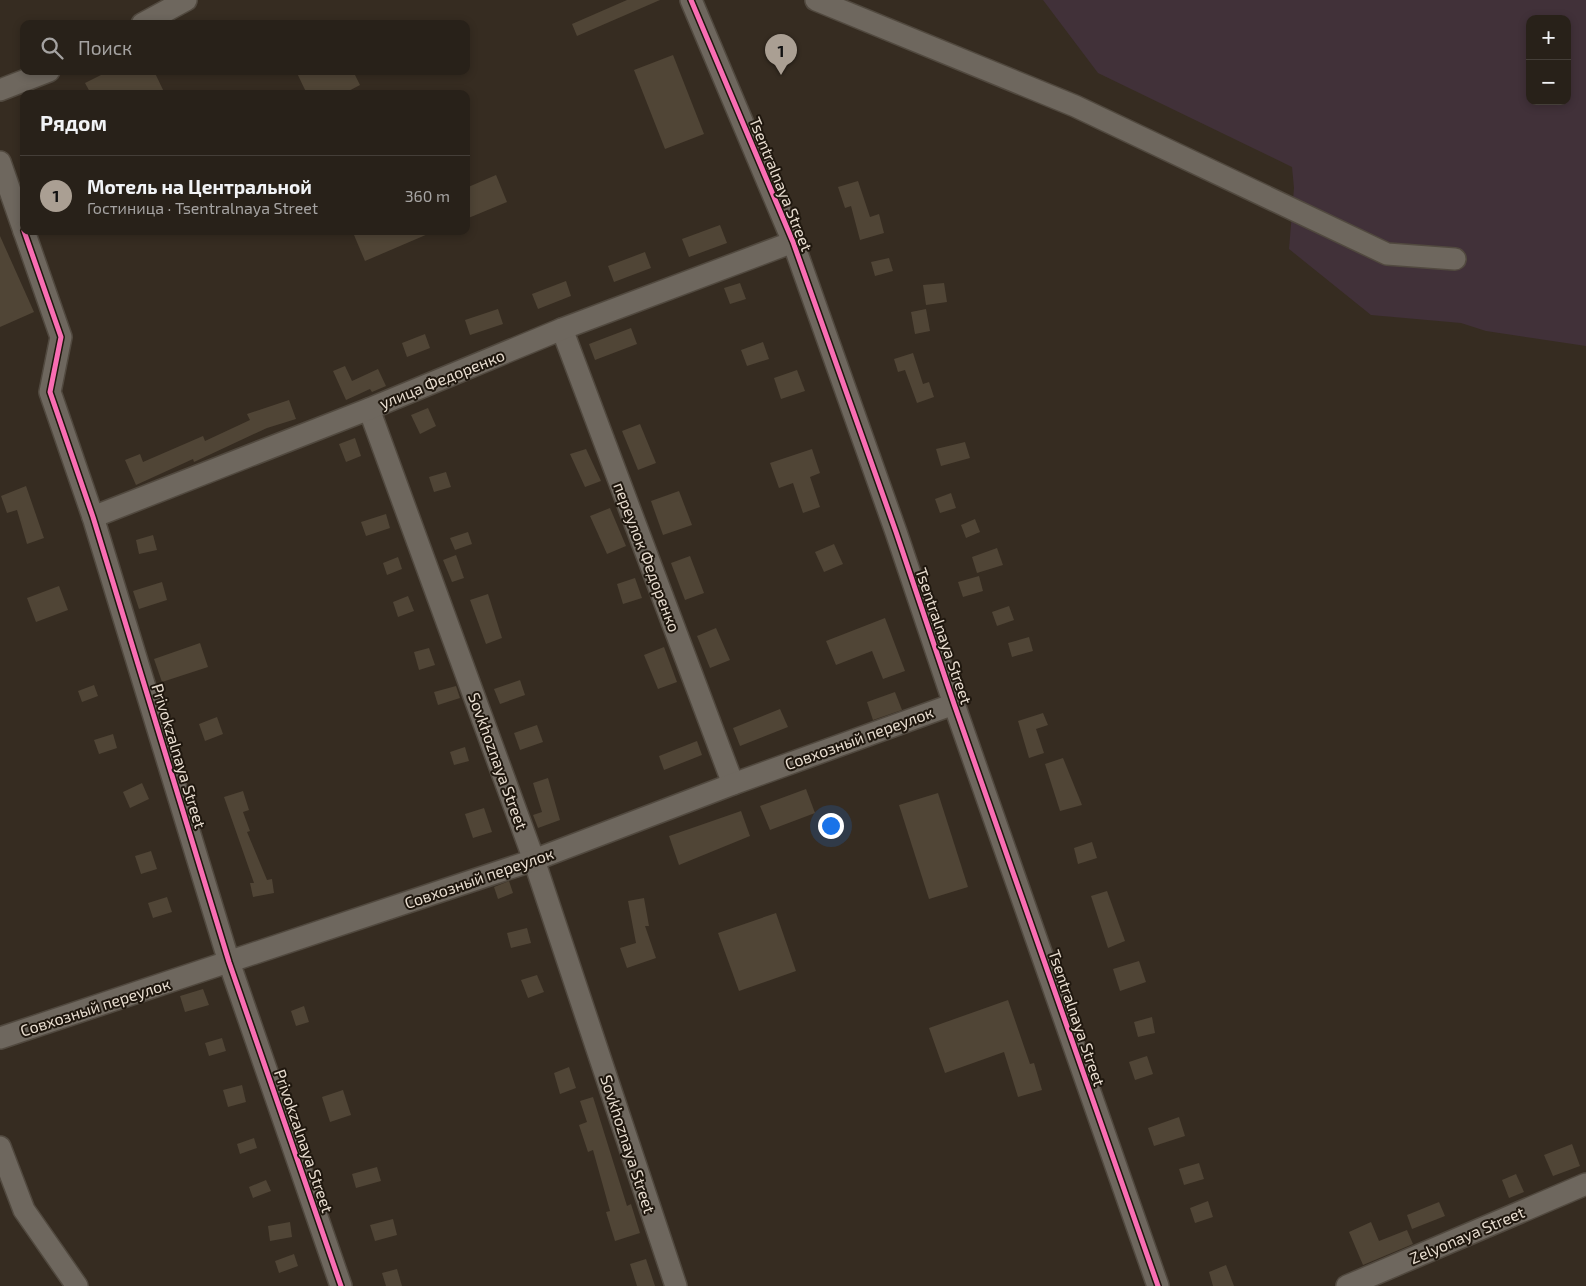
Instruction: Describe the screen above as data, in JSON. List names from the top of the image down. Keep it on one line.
{"streets":{"street":["Tsentralnaya Street","улица Федоренко","переулок Федоренко","Совхозный переулок","Privokzalnaya Street","Sovkhoznaya Street","Zelyonaya Street"]},"crossings":[["Tsentralnaya Street","улица Федоренко"],["Tsentralnaya Street","Совхозный переулок"],["улица Федоренко","переулок Федоренко"],["улица Федоренко","Privokzalnaya Street"],["улица Федоренко","Sovkhoznaya Street"],["переулок Федоренко","Совхозный переулок"],["Совхозный переулок","Privokzalnaya Street"],["Совхозный переулок","Sovkhoznaya Street"]],"page":{"map_buttons":["+","−"],"search":"Поиск","pins":"1","heading":"Рядом","list":[{"mark":"1","name":"Мотель на Центральной","note":"Гостиница · Tsentralnaya Street","value":"360 m"}]}}
